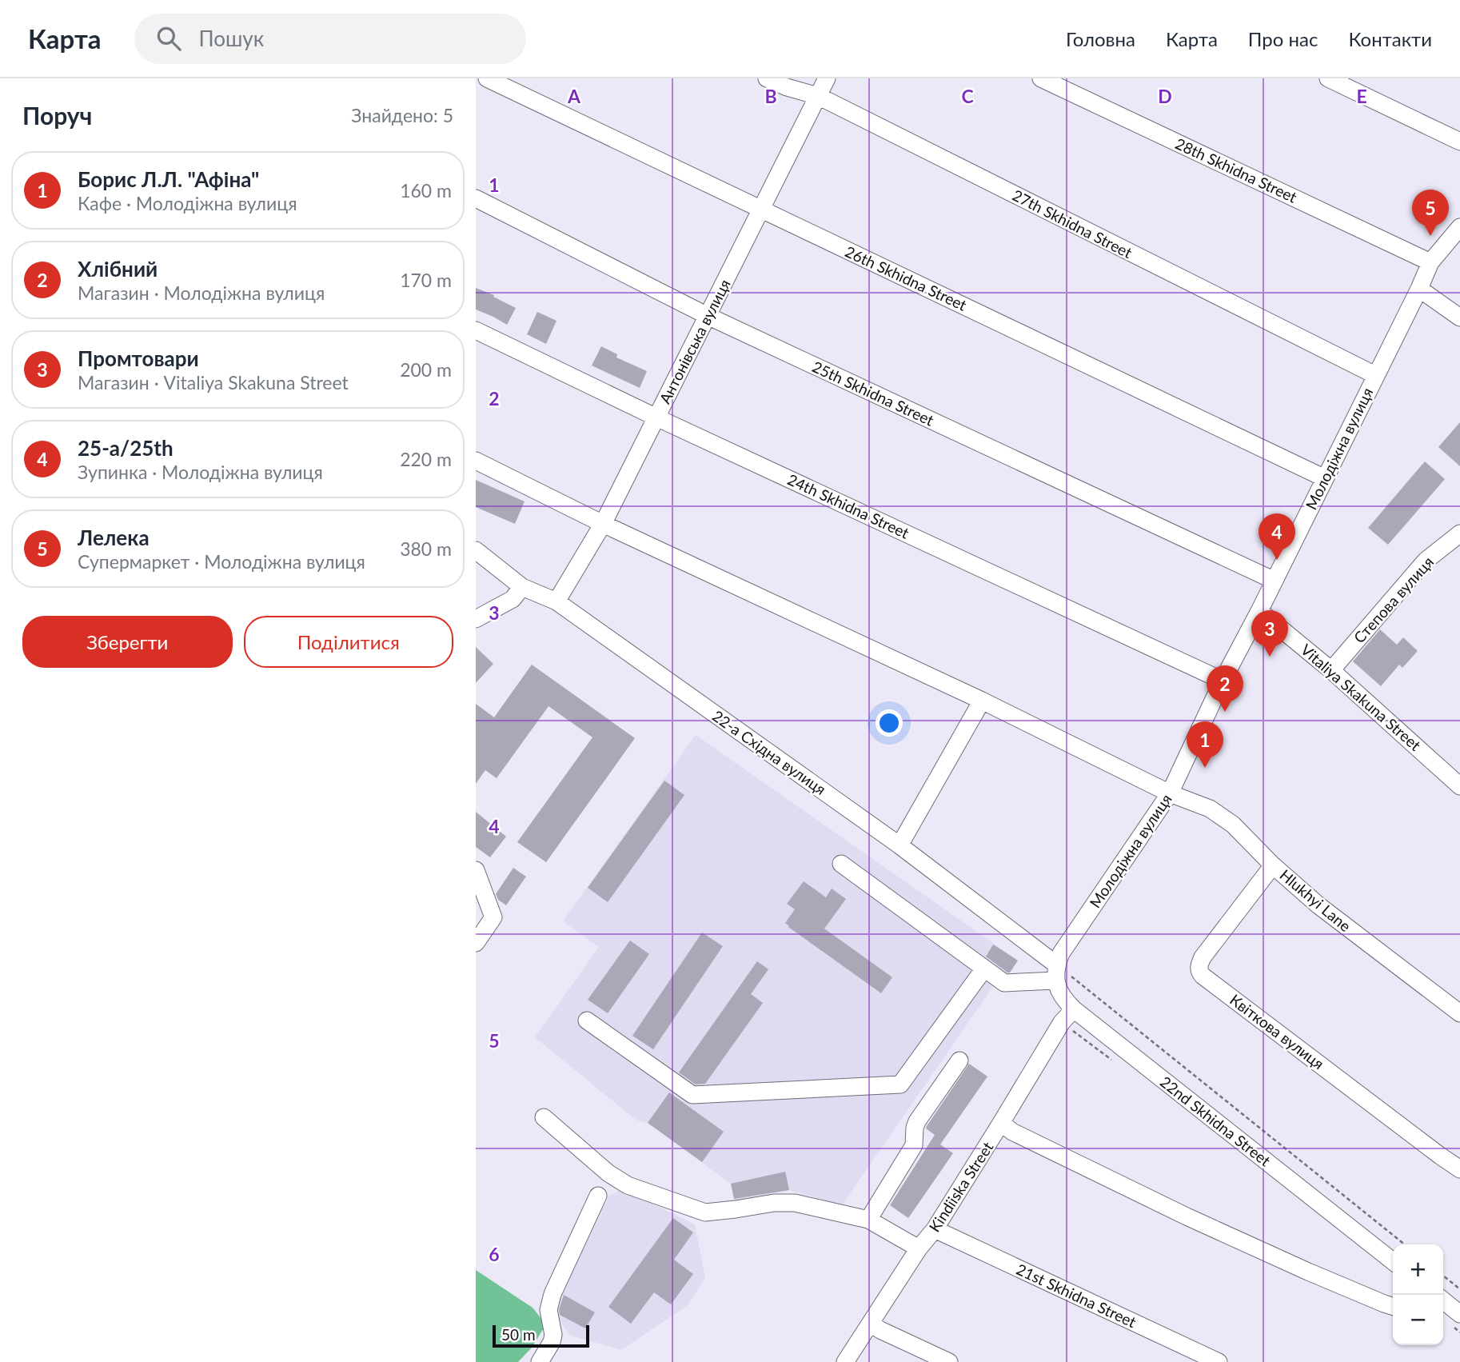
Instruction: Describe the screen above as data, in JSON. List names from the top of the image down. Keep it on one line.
{"streets":{"street":["28th Skhidna Street","27th Skhidna Street","26th Skhidna Street","Антонівська вулиця","25th Skhidna Street","Молодіжна вулиця","24th Skhidna Street","Степова вулиця","Vitaliya Skakuna Street","22-а Східна вулиця","Hlukhyi Lane","Квіткова вулиця","22nd Skhidna Street","Kindiiska Street","21st Skhidna Street"]},"crossings":[["28th Skhidna Street","Молодіжна вулиця"],["27th Skhidna Street","Антонівська вулиця"],["27th Skhidna Street","Молодіжна вулиця"],["26th Skhidna Street","Антонівська вулиця"],["26th Skhidna Street","Молодіжна вулиця"],["Антонівська вулиця","25th Skhidna Street"],["Антонівська вулиця","24th Skhidna Street"],["Антонівська вулиця","22-а Східна вулиця"],["Антонівська вулиця","Hlukhyi Lane"],["25th Skhidna Street","Молодіжна вулиця"],["Молодіжна вулиця","24th Skhidna Street"],["Молодіжна вулиця","Vitaliya Skakuna Street"],["Молодіжна вулиця","22-а Східна вулиця"],["Молодіжна вулиця","Hlukhyi Lane"],["Молодіжна вулиця","22nd Skhidna Street"],["Степова вулиця","Vitaliya Skakuna Street"],["22-а Східна вулиця","22nd Skhidna Street"],["Hlukhyi Lane","Квіткова вулиця"],["22nd Skhidna Street","Kindiiska Street"],["Kindiiska Street","21st Skhidna Street"]],"scale_bar":"50 m","page":{"header":"Карта","search":"Пошук","nav":["Головна","Карта","Про нас","Контакти"],"heading":["Поруч","Знайдено: 5"],"list":[{"mark":"1","name":"Борис Л.Л. \"Афіна\"","note":"Кафе · Молодіжна вулиця","value":"160 m"},{"mark":"2","name":"Хлібний","note":"Магазин · Молодіжна вулиця","value":"170 m"},{"mark":"3","name":"Промтовари","note":"Магазин · Vitaliya Skakuna Street","value":"200 m"},{"mark":"4","name":"25-а/25th","note":"Зупинка · Молодіжна вулиця","value":"220 m"},{"mark":"5","name":"Лелека","note":"Супермаркет · Молодіжна вулиця","value":"380 m"}],"pins":["5","4","3","2","1"],"buttons":["Зберегти","Поділитися"],"map_buttons":["+","−"],"scale":"50 m"},"grid":{"columns":["A","B","C","D","E"],"rows":["1","2","3","4","5","6"]}}
